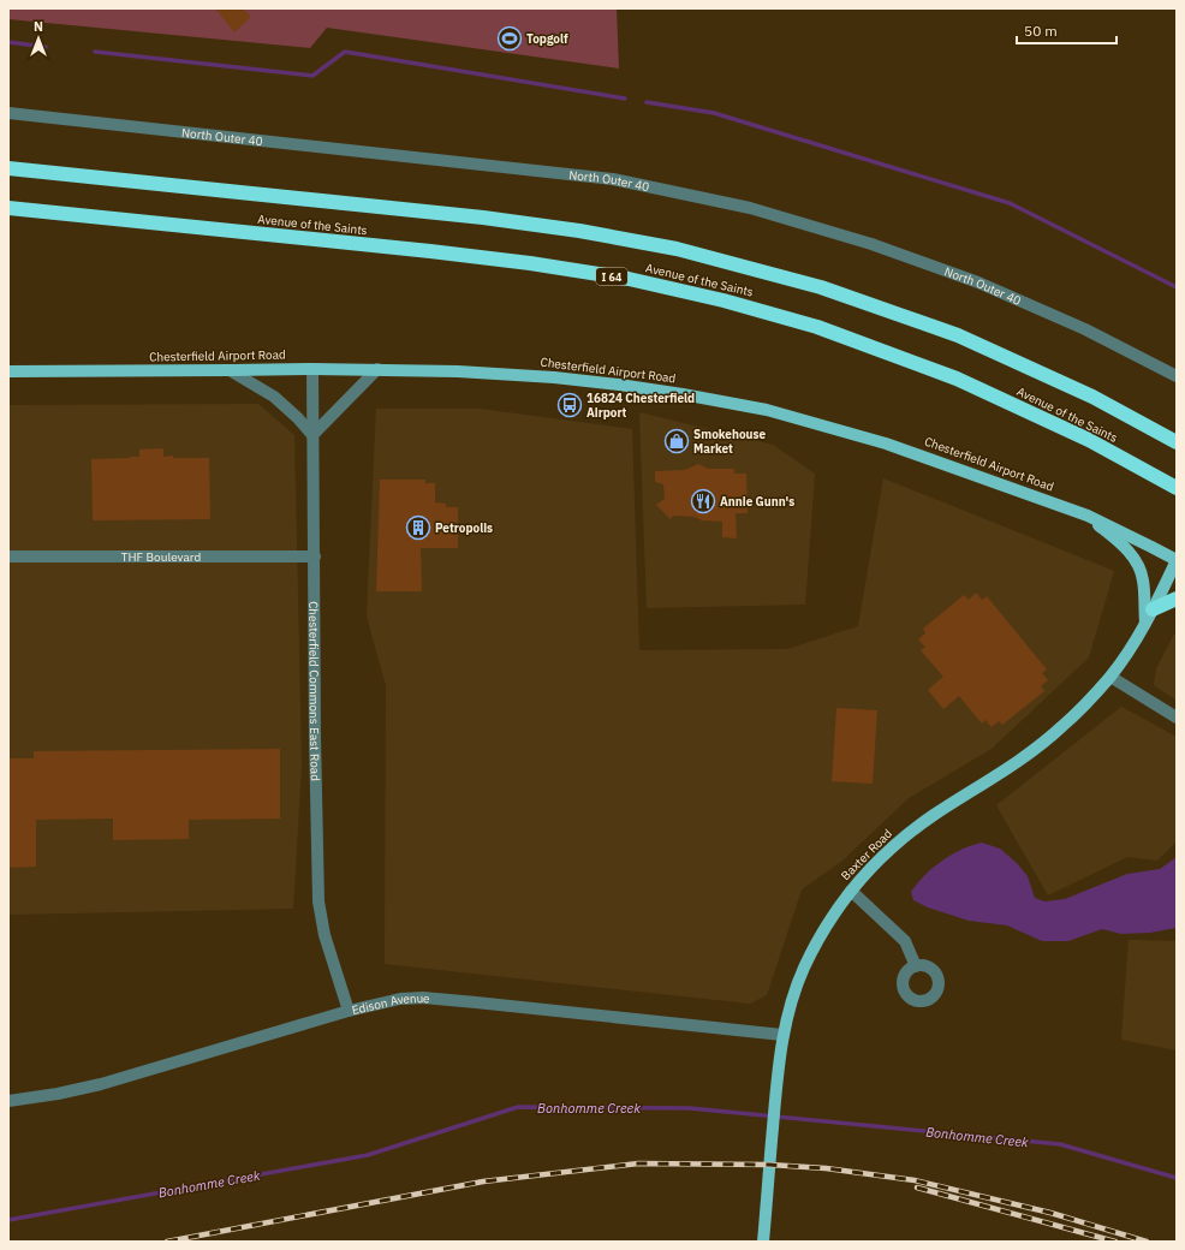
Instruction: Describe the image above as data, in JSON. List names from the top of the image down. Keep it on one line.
{"streets":{"highway":["Avenue of the Saints","I 64"],"main road":["Chesterfield Airport Road","Baxter Road"],"street":["North Outer 40","THF Boulevard","Chesterfield Commons East Road","Edison Avenue"]},"crossings":[["Chesterfield Airport Road","Chesterfield Commons East Road"],["Chesterfield Airport Road","Baxter Road"],["THF Boulevard","Chesterfield Commons East Road"],["Chesterfield Commons East Road","Edison Avenue"],["Baxter Road","Edison Avenue"]],"water":["Bonhomme Creek"],"places":{"sports":["Topgolf"],"bus stop":["16824 Chesterfield Airport"],"shop":["Smokehouse Market"],"restaurant":["Annie Gunn's"],"building":["Petropolis"]},"scale_bar":"50 m","north":"top"}
